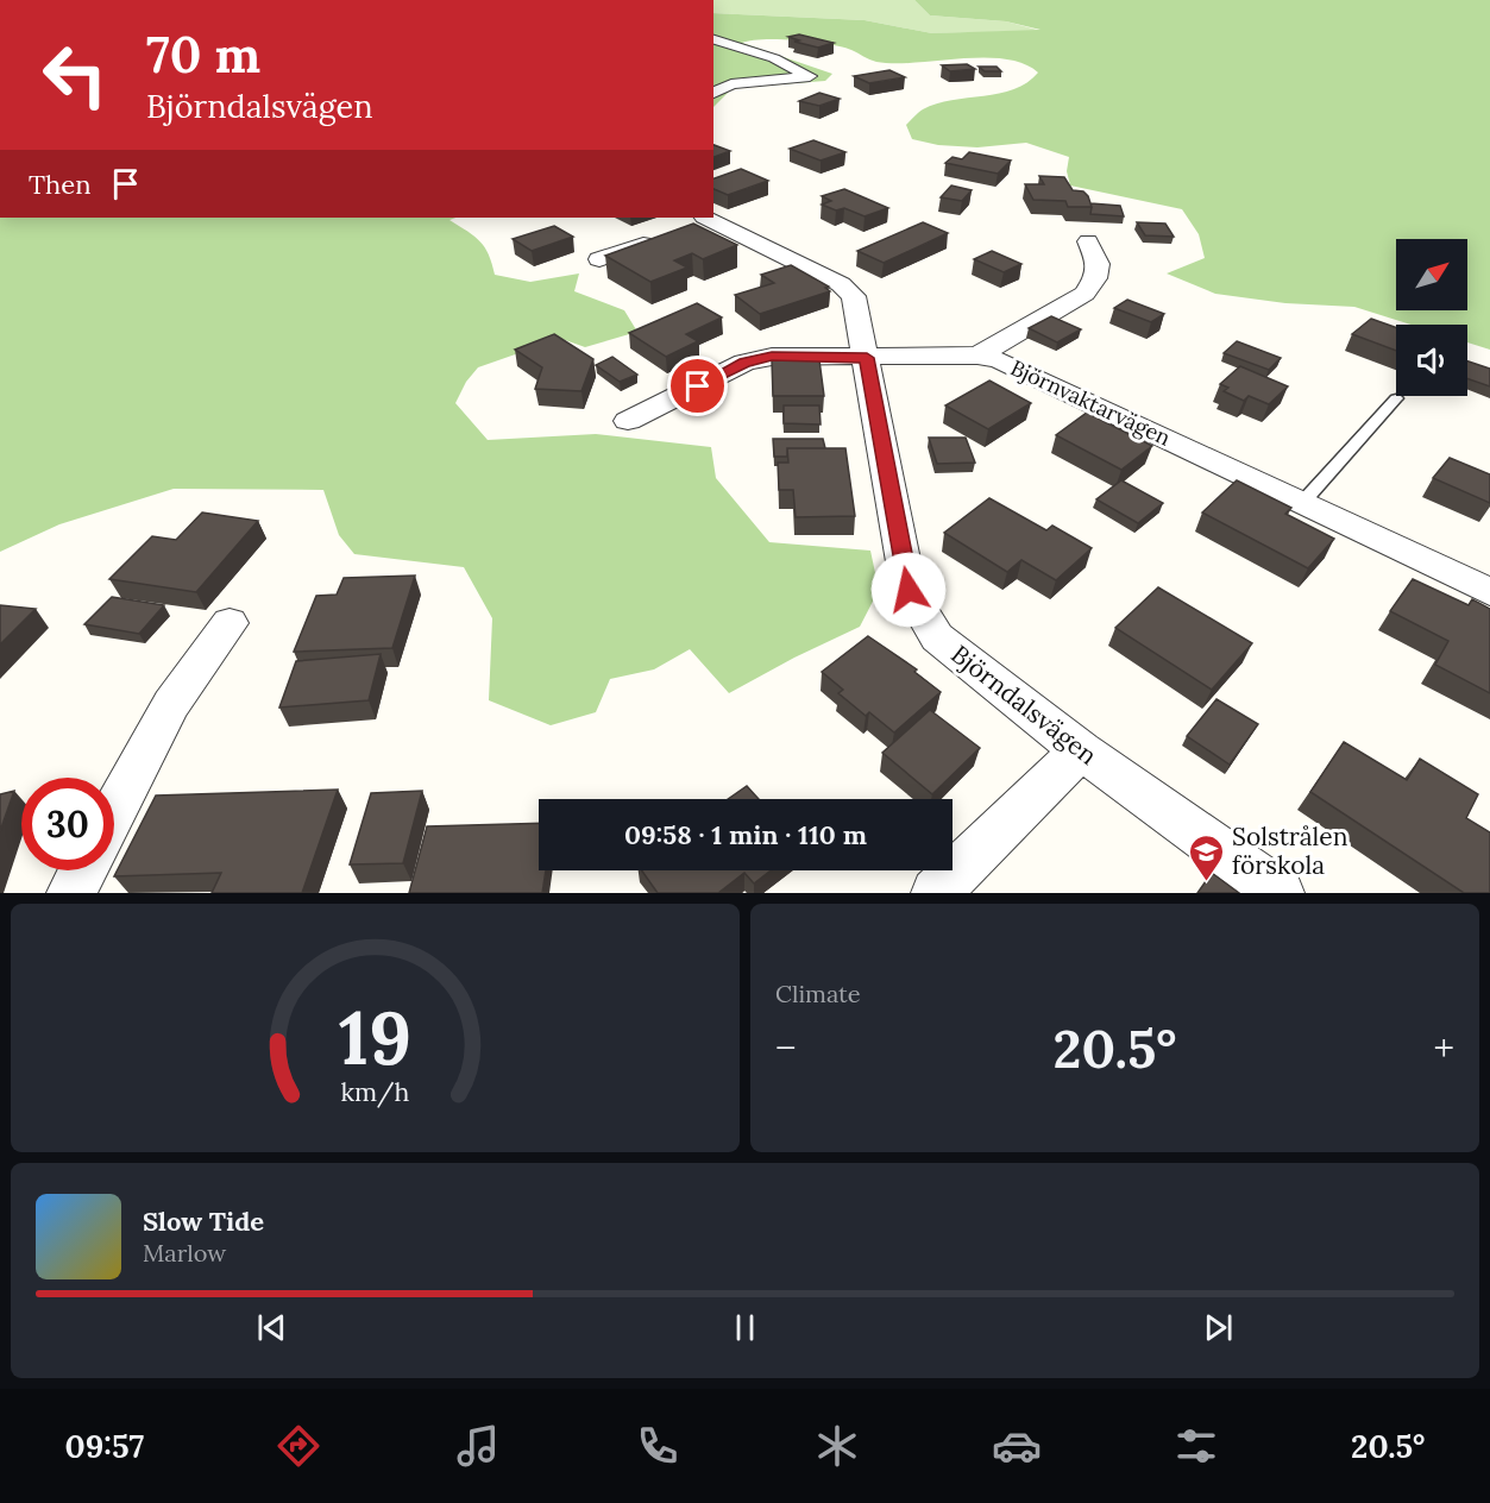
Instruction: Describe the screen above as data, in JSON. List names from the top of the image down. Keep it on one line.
{"streets":{"street":["Björnvaktarvägen","Björndalsvägen"]},"crossings":[["Björnvaktarvägen","Björndalsvägen"]],"places":{"school or university":["Solstrålen förskola"]},"north":"top right","page":{"turn":["70 m","Björndalsvägen"],"then":"Then","limit":"30","trip":"09:58 · 1 min · 110 m","tile":"Climate","heat":["−","20.5°","+"],"song":["Slow Tide","Marlow"],"tabs":["09:57","20.5°"],"gauge":["19","km/h"]}}
